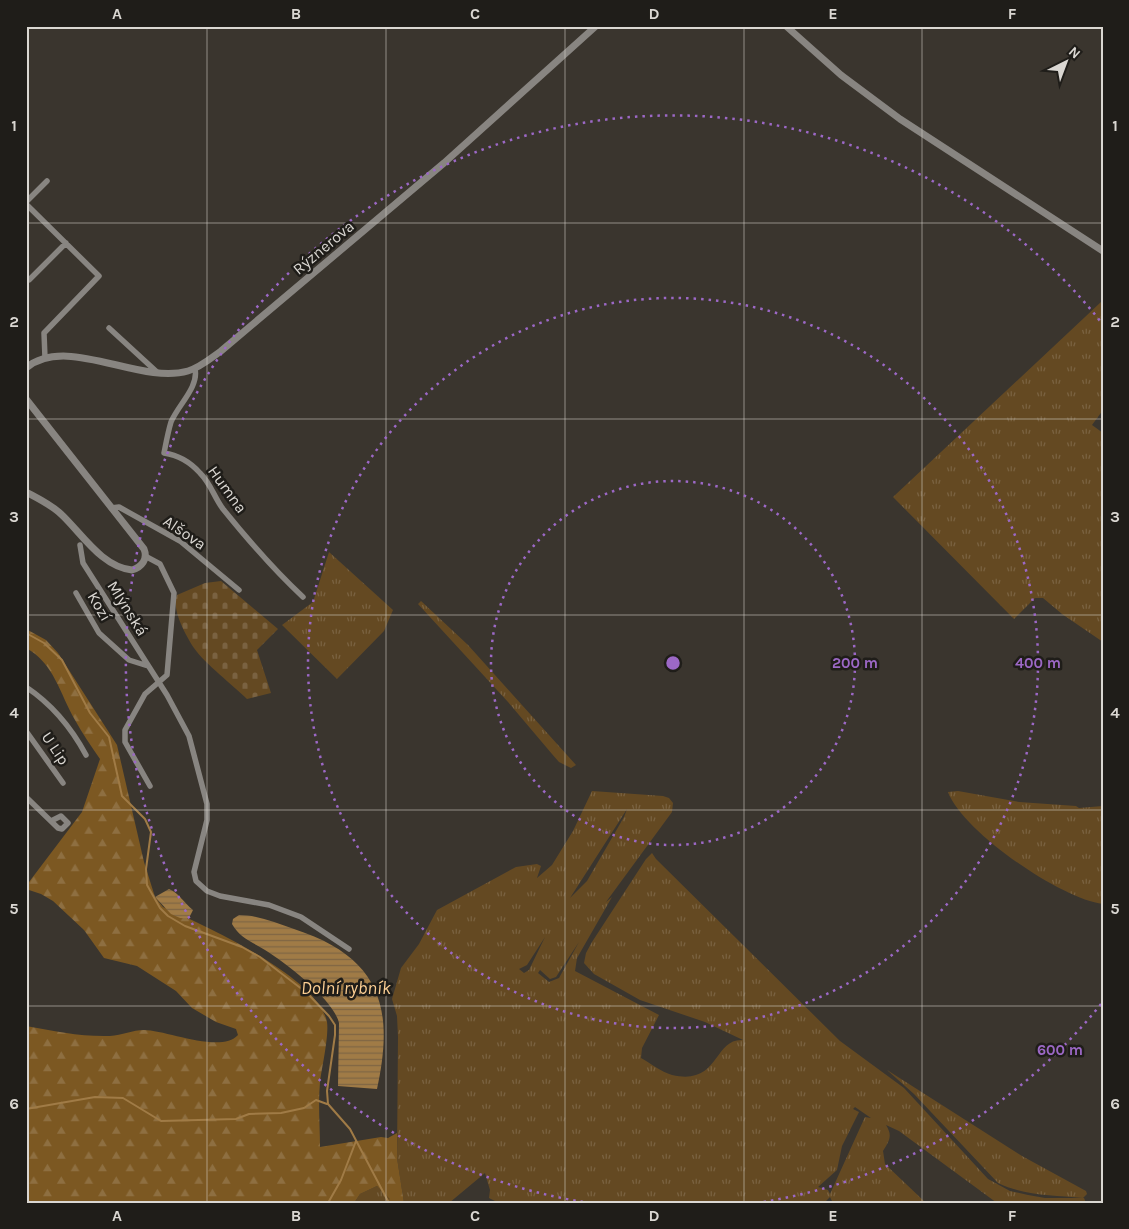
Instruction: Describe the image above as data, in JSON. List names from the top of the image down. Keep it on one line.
{"streets":{"street":["Rýznerova","Humna","Alšova","Kozí","Mlýnská","U Lip"]},"crossings":[["Rýznerova","Humna"],["Kozí","Mlýnská"]],"water":["Dolní rybník"],"north":"top right","grid":{"columns":["A","B","C","D","E","F"],"rows":["1","2","3","4","5","6"]},"rings":["200 m","400 m","600 m"]}
